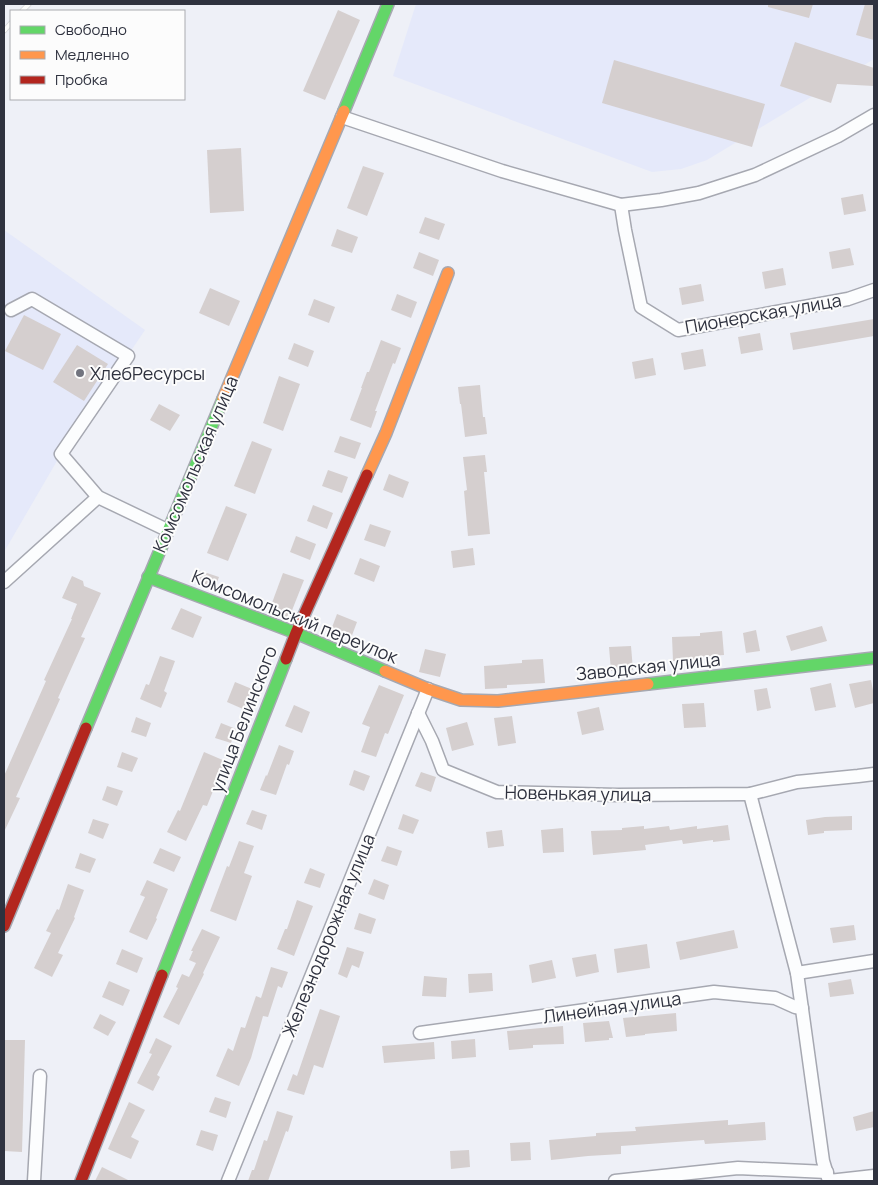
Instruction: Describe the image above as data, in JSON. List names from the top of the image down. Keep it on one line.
{"streets":{"street":["Пионерская улица","Комсомольская улица","Комсомольский переулок","Заводская улица","улица Белинского","Новенькая улица","Железнодорожная улица","Линейная улица"]},"crossings":[["Комсомольская улица","Комсомольский переулок"],["Комсомольский переулок","Заводская улица"],["Комсомольский переулок","улица Белинского"],["Комсомольский переулок","Железнодорожная улица"],["Заводская улица","Железнодорожная улица"],["Новенькая улица","Железнодорожная улица"]],"places":["ХлебРесурсы"],"legend":["Свободно","Медленно","Пробка"]}
